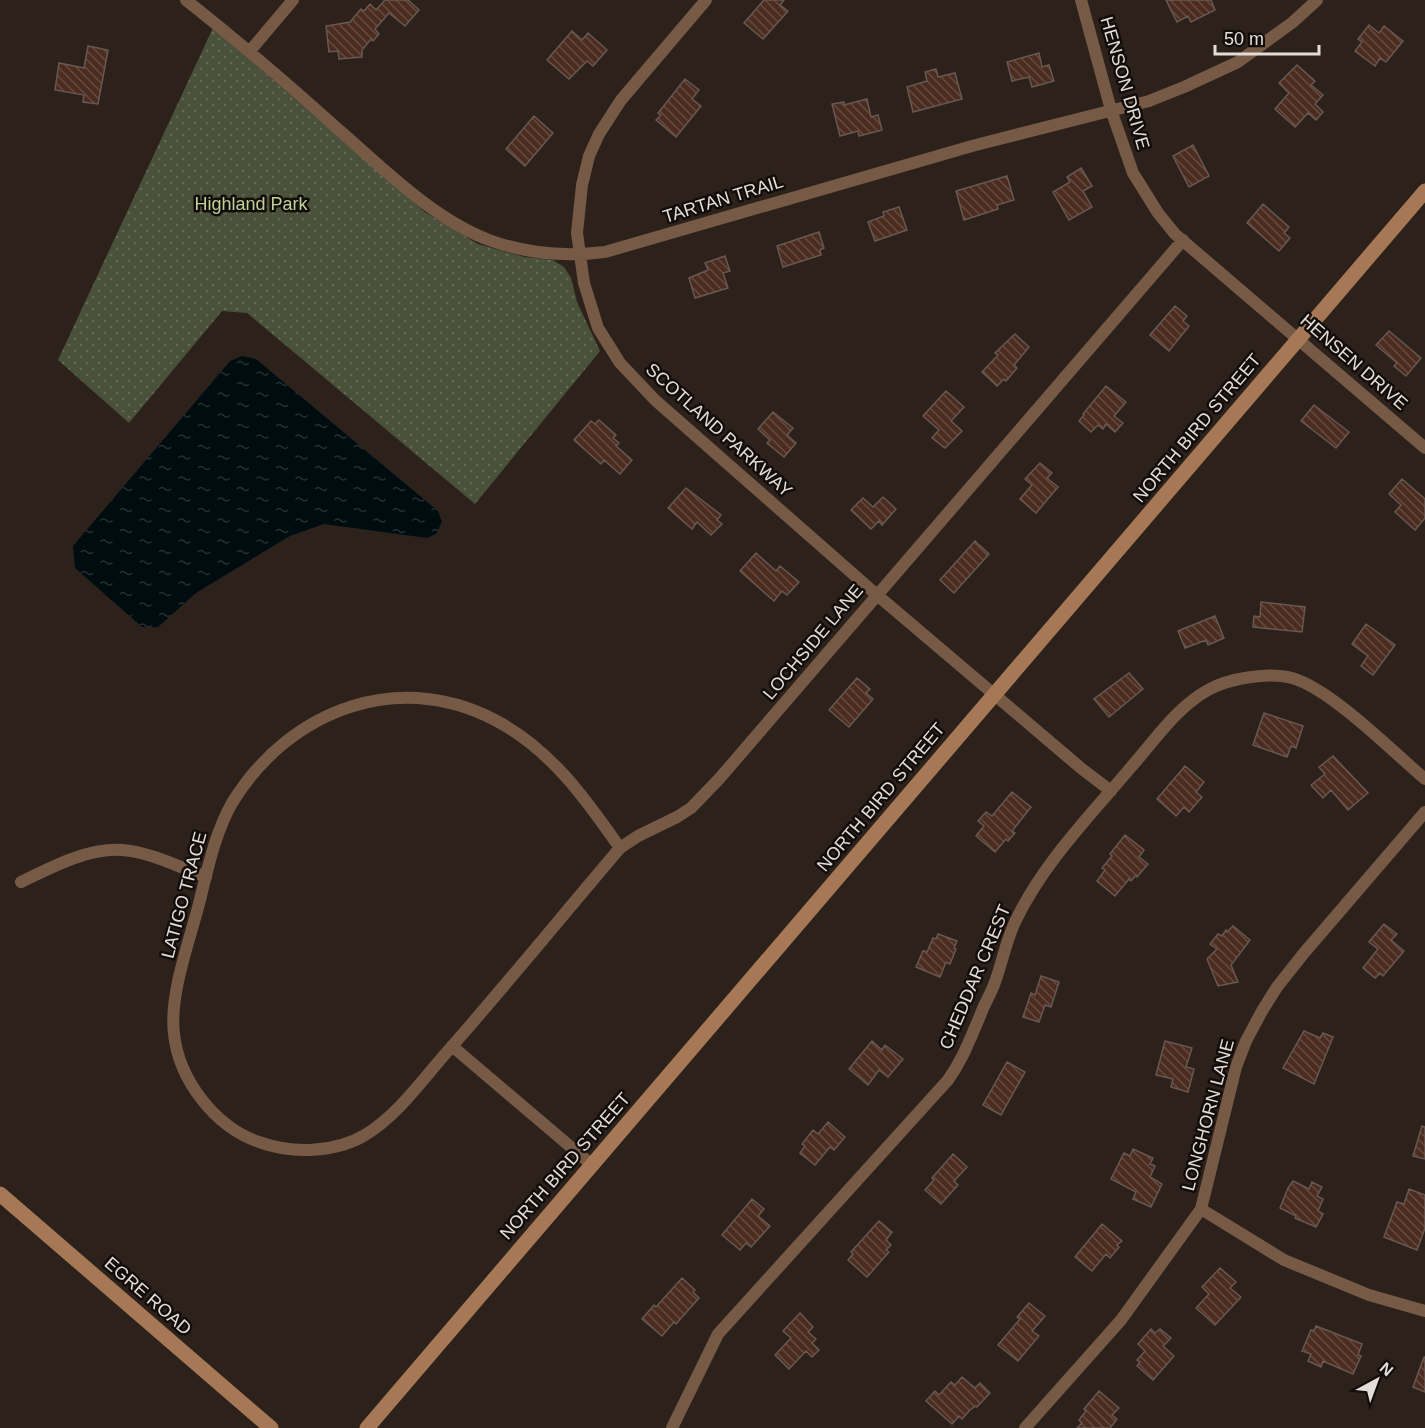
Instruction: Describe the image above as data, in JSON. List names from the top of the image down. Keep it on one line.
{"streets":{"street":["HENSON DRIVE","TARTAN TRAIL","HENSEN DRIVE","NORTH BIRD STREET","SCOTLAND PARKWAY","LOCHSIDE LANE","LATIGO TRACE","CHEDDAR CREST","LONGHORN LANE","EGRE ROAD"]},"crossings":[["HENSON DRIVE","TARTAN TRAIL"],["HENSON DRIVE","HENSEN DRIVE"],["HENSON DRIVE","LOCHSIDE LANE"],["TARTAN TRAIL","SCOTLAND PARKWAY"],["HENSEN DRIVE","NORTH BIRD STREET"],["NORTH BIRD STREET","SCOTLAND PARKWAY"],["SCOTLAND PARKWAY","LOCHSIDE LANE"],["SCOTLAND PARKWAY","CHEDDAR CREST"],["LOCHSIDE LANE","LATIGO TRACE"]],"parks":["Highland Park"],"scale_bar":"50 m","north":"top right"}
